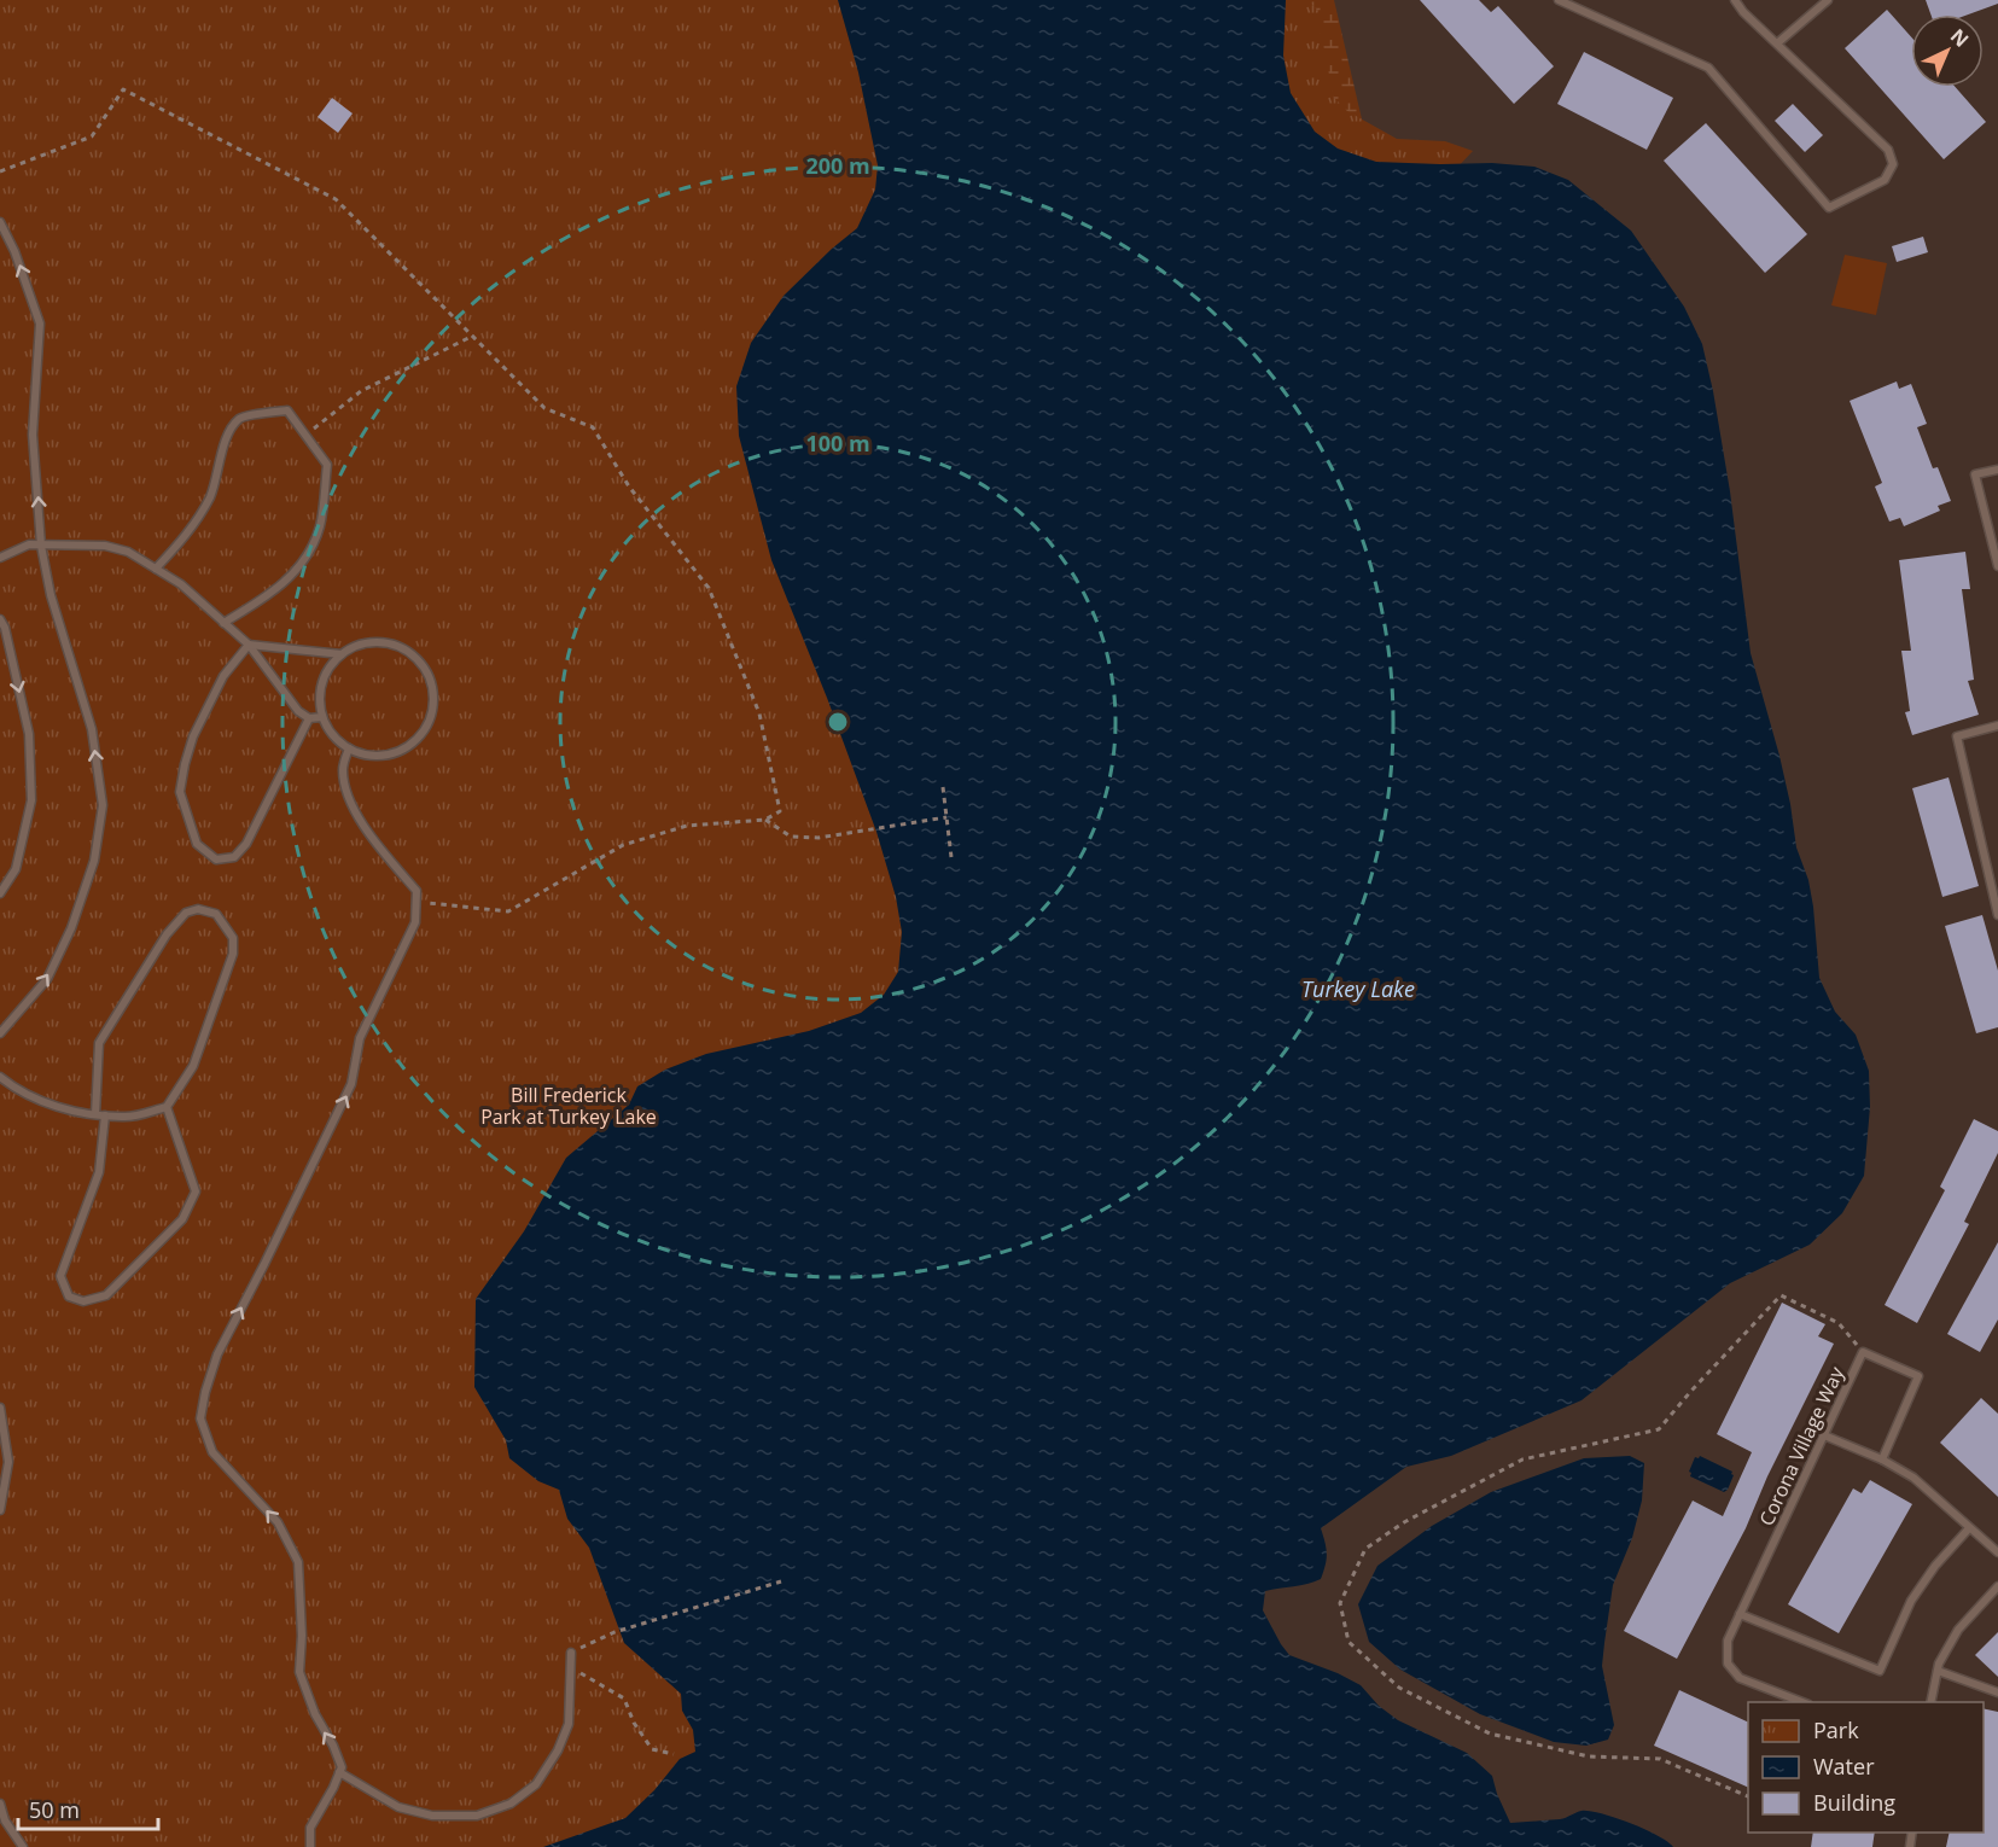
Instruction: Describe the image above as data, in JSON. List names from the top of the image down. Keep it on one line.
{"streets":{"lane":["Corona Village Way"]},"water":["Turkey Lake"],"parks":["Bill Frederick Park at Turkey Lake"],"legend":["Park","Water","Building"],"scale_bar":"50 m","north":"top right","rings":["200 m","100 m"]}
